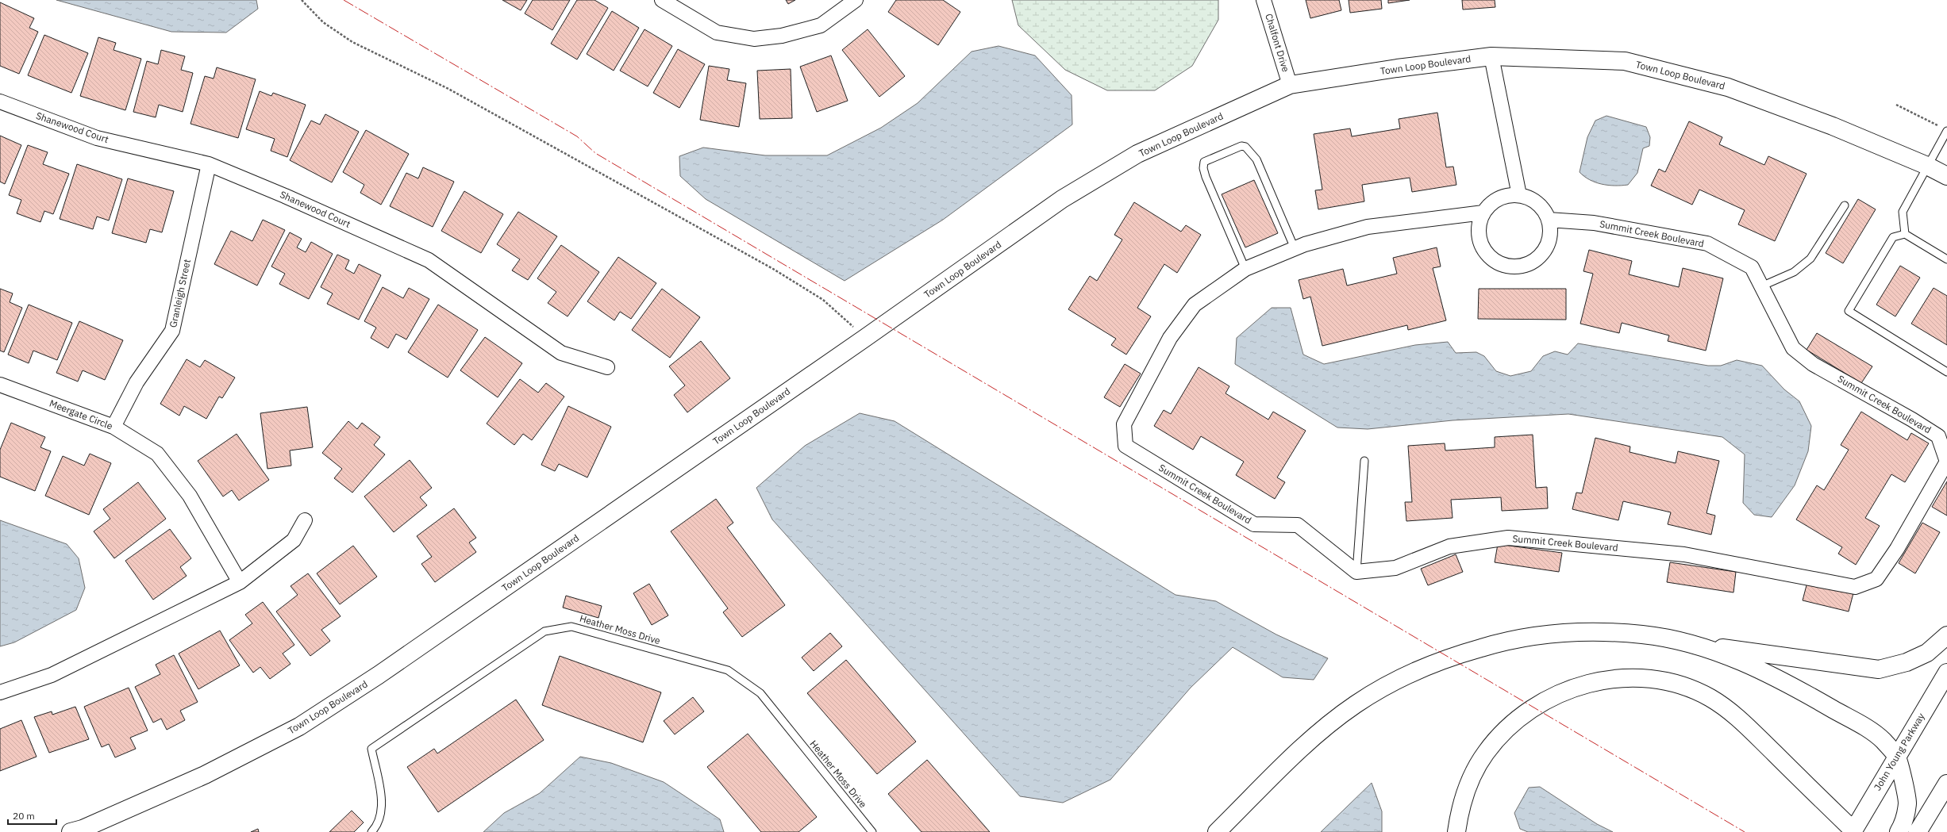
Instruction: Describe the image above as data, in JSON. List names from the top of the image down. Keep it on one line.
{"streets":{"main road":["Town Loop Boulevard","John Young Parkway"],"street":["Chalfont Drive","Shanewood Court","Summit Creek Boulevard","Granleigh Street","Meergate Circle"],"lane":["Heather Moss Drive"]},"crossings":[["Chalfont Drive","Town Loop Boulevard"],["Shanewood Court","Granleigh Street"],["Granleigh Street","Meergate Circle"]],"scale_bar":"20 m"}
